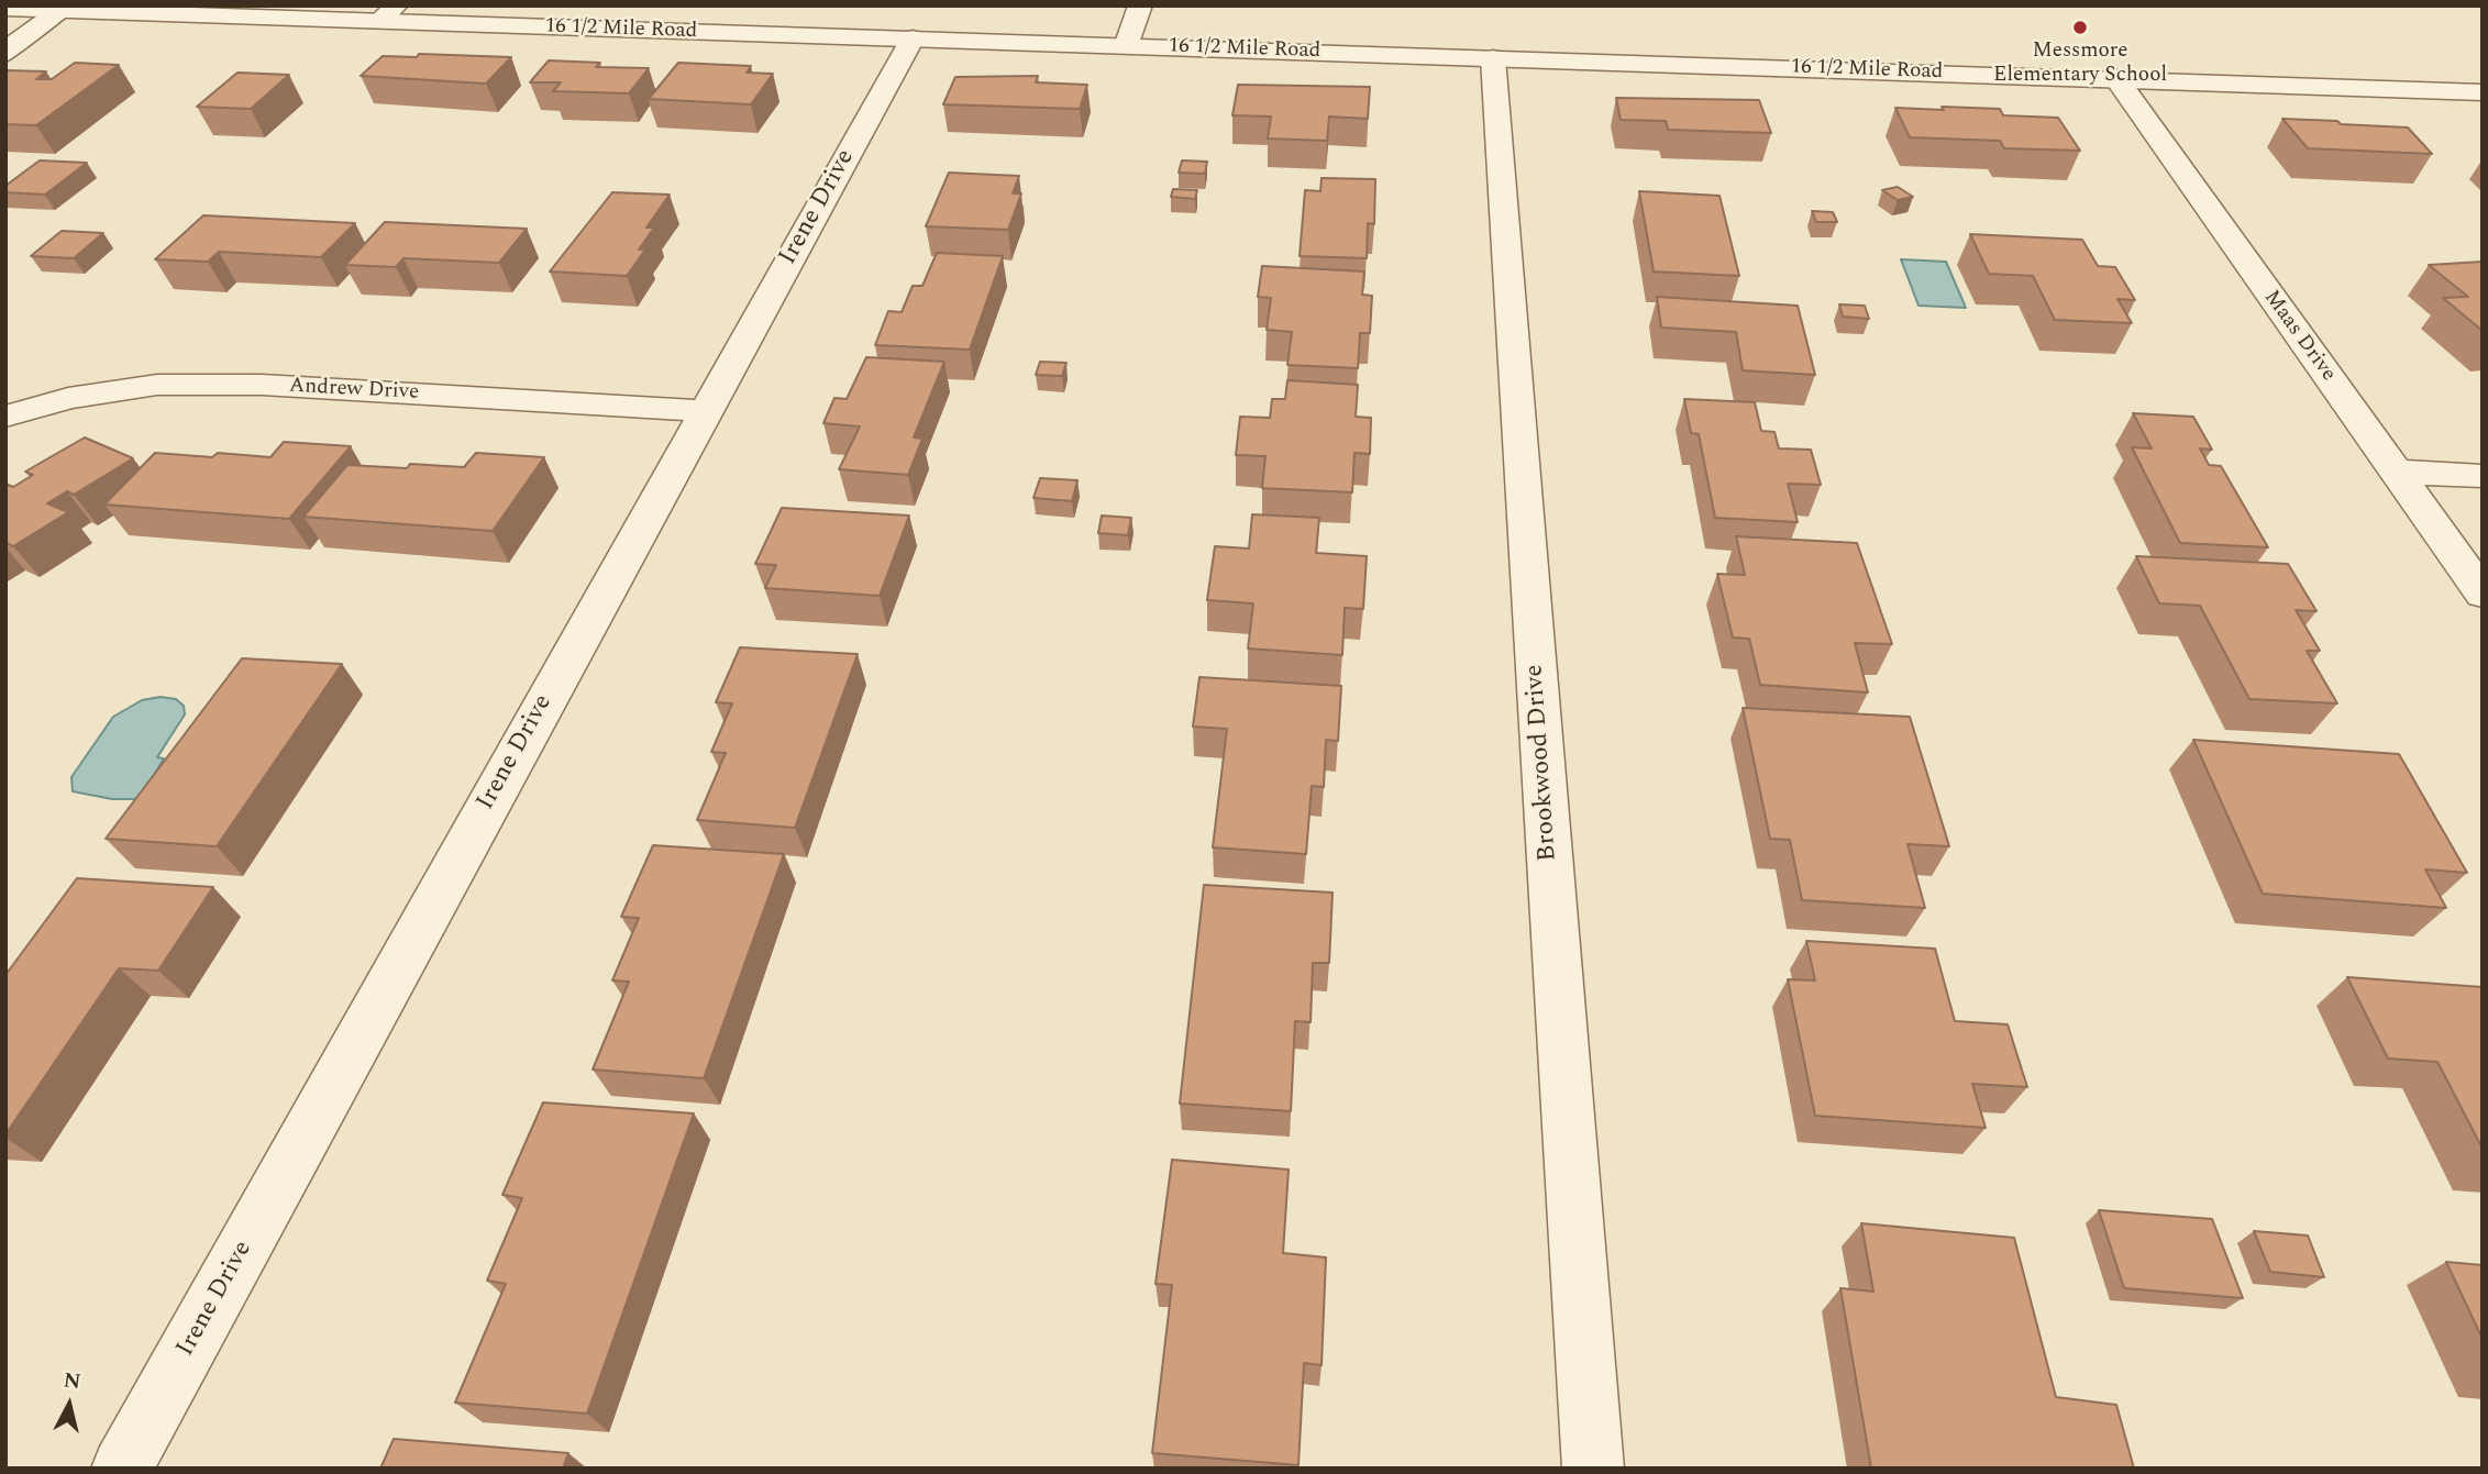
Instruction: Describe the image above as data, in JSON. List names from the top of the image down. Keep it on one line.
{"streets":{"street":["16 1/2 Mile Road","Irene Drive","Maas Drive","Andrew Drive","Brookwood Drive"]},"crossings":[["16 1/2 Mile Road","Irene Drive"],["16 1/2 Mile Road","Maas Drive"],["16 1/2 Mile Road","Brookwood Drive"],["Irene Drive","Andrew Drive"]],"places":["Messmore Elementary School"],"north":"top"}
